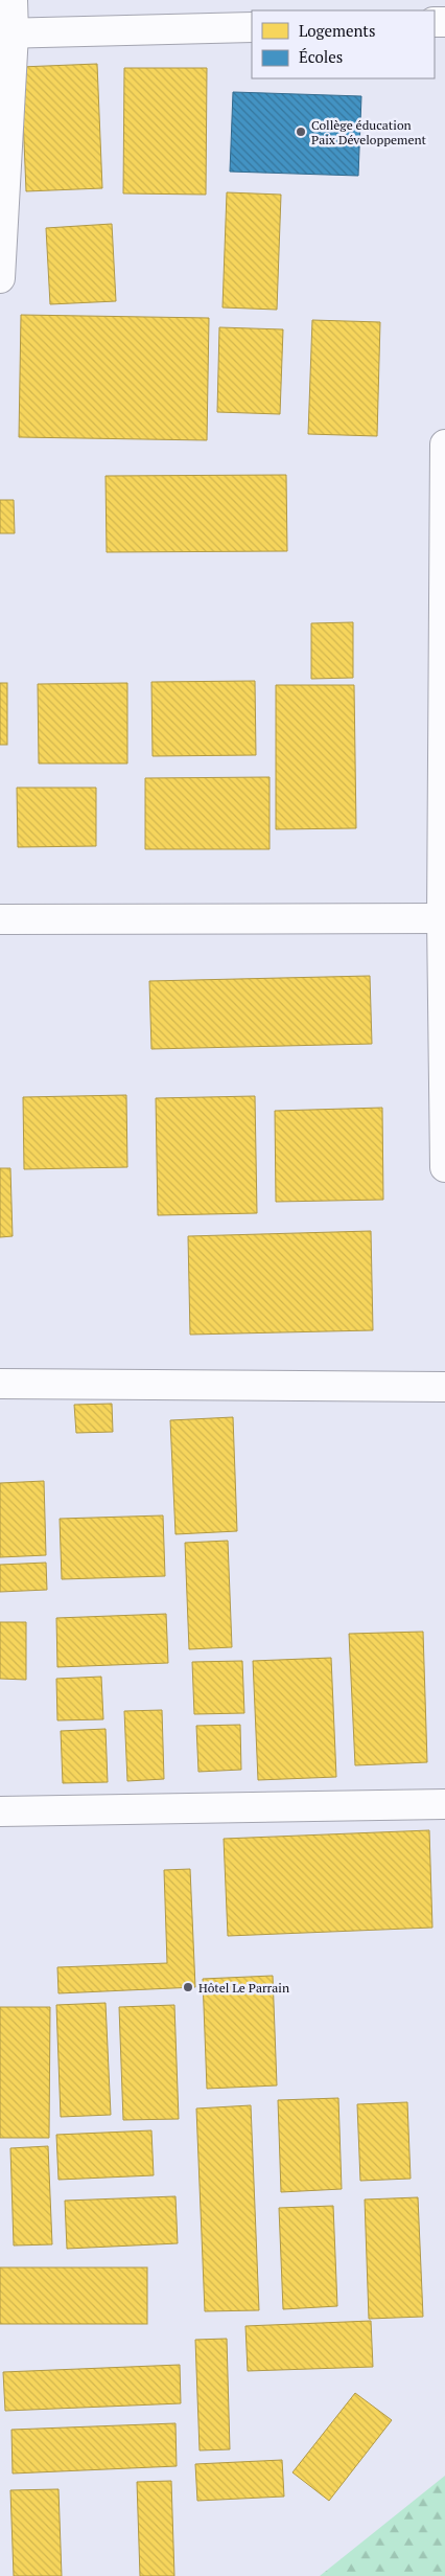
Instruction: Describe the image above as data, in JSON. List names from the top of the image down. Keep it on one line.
{"places":["Collège éducation Paix Développement","Hôtel Le Parrain"],"legend":["Logements","Écoles"]}
